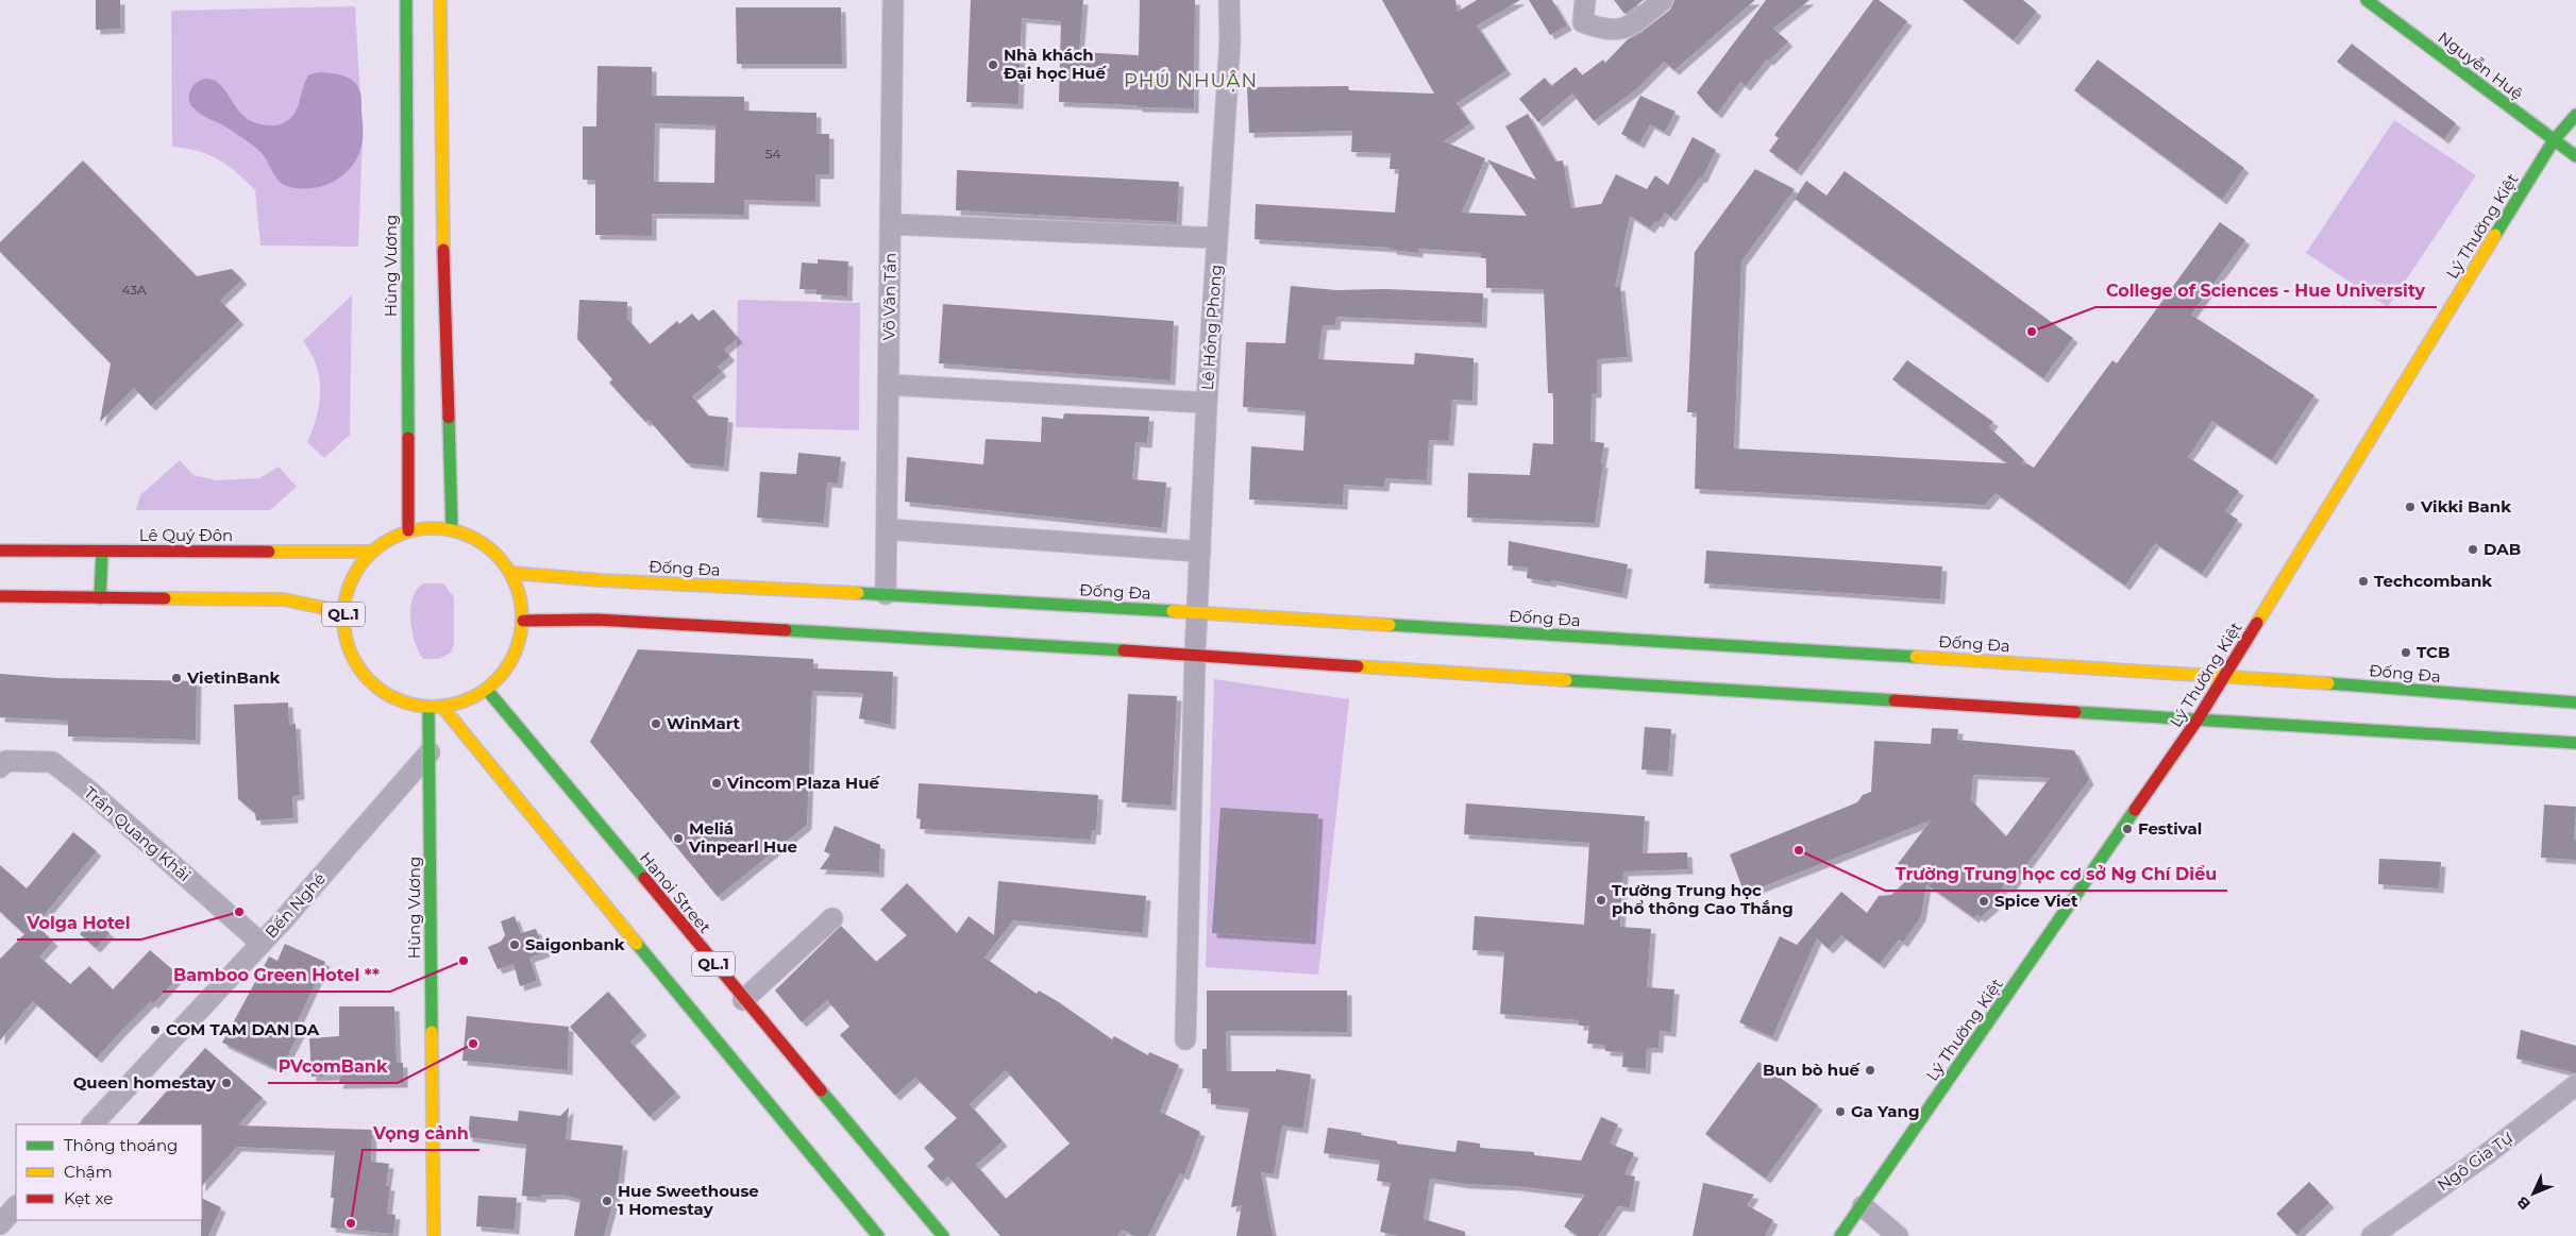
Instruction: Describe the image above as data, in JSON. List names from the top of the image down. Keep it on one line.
{"streets":{"street":["Nguyễn Huệ","Lý Thường Kiệt","Hùng Vương","Võ Văn Tần","Lê Hồng Phong","Lê Quý Đôn","Đống Đa","QL.1","Trần Quang Khải","Hanoi Street","Bến Nghé","Ngô Gia Tự"]},"crossings":[["Nguyễn Huệ","Lý Thường Kiệt"],["Lý Thường Kiệt","Đống Đa"],["Hùng Vương","Lê Quý Đôn"],["Hùng Vương","Đống Đa"],["Hùng Vương","QL.1"],["Hùng Vương","Hanoi Street"],["Hùng Vương","Bến Nghé"],["Võ Văn Tần","Đống Đa"],["Lê Hồng Phong","Đống Đa"],["Lê Quý Đôn","Đống Đa"],["Lê Quý Đôn","QL.1"],["Lê Quý Đôn","Hanoi Street"],["Đống Đa","QL.1"],["Đống Đa","Hanoi Street"],["QL.1","Hanoi Street"],["Trần Quang Khải","Bến Nghé"]],"districts":["PHÚ NHUẬN"],"places":["Nhà khách Đại học Huế","College of Sciences - Hue University","Vikki Bank","DAB","Techcombank","TCB","VietinBank","WinMart","Vincom Plaza Huế","Festival","Meliá Vinpearl Hue","Trường Trung học cơ sở Ng Chí Diểu","Trường Trung học phổ thông Cao Thắng","Spice Viet","Volga Hotel","Saigonbank","Bamboo Green Hotel **","COM TAM DAN DA","PVcomBank","Bun bò huế","Queen homestay","Ga Yang","Hue Sweethouse 1 Homestay","Vọng cảnh"],"house_numbers":["54","43A"],"legend":["Thông thoáng","Chậm","Kẹt xe"],"north":"bottom left"}
